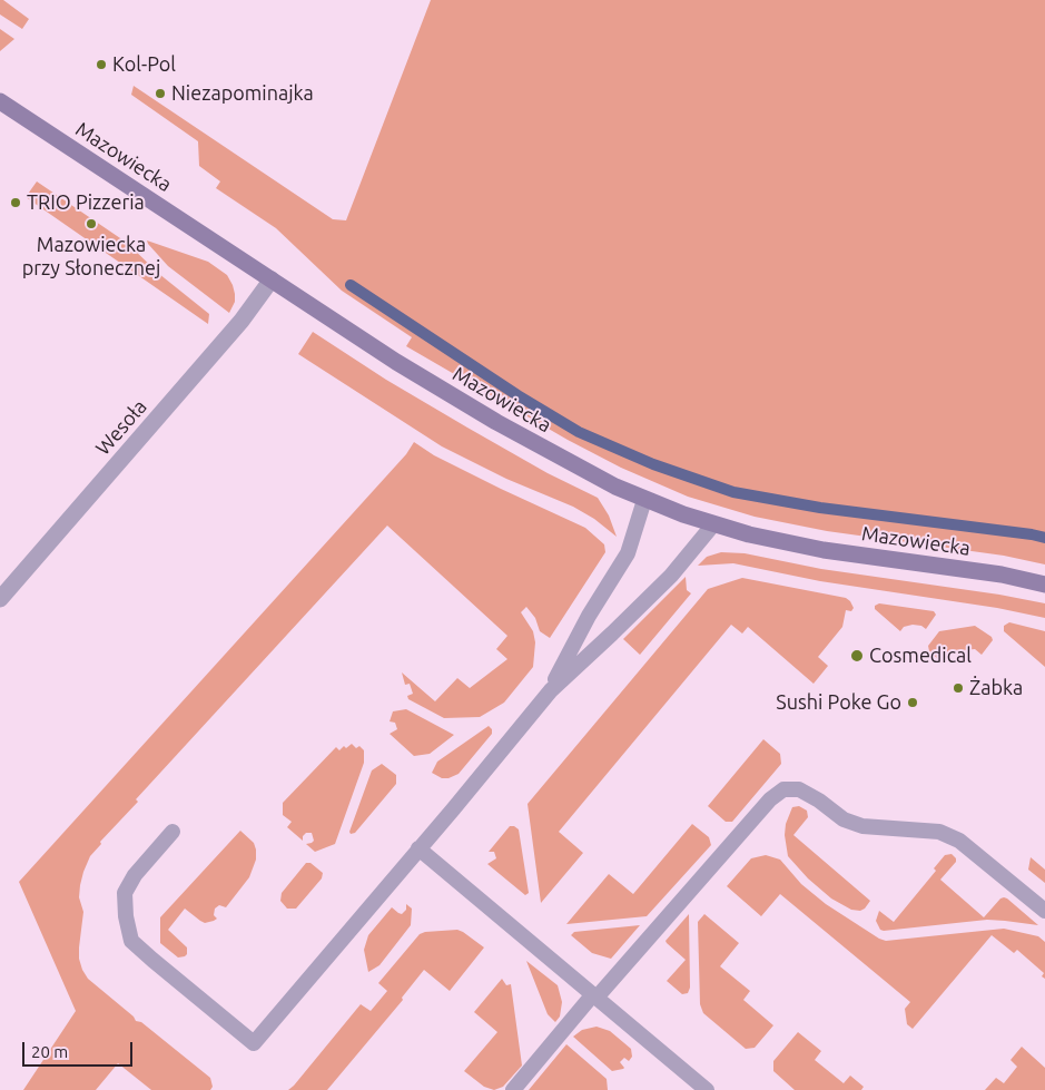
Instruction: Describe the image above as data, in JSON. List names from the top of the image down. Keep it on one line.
{"streets":{"street":["Mazowiecka","Wesoła"]},"crossings":[["Mazowiecka","Wesoła"]],"places":["Kol-Pol","Niezapominajka","TRIO Pizzeria","Mazowiecka przy Słonecznej","Cosmedical","Żabka","Sushi Poke Go"],"scale_bar":"20 m"}
